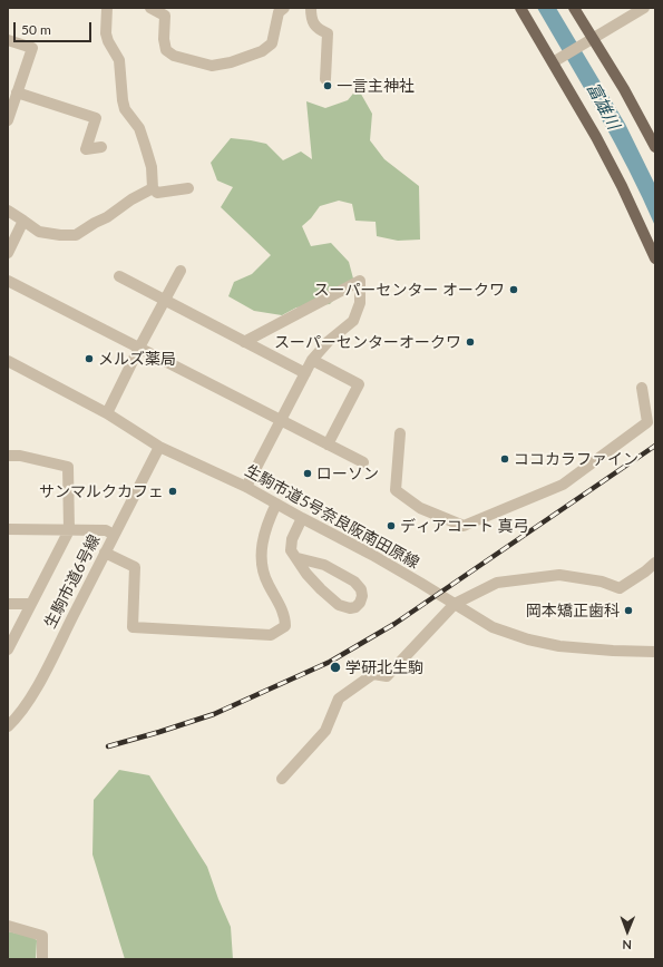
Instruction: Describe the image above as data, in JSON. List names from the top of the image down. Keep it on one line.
{"streets":{"street":["生駒市道5号奈良阪南田原線","生駒市道6号線"]},"crossings":[["生駒市道5号奈良阪南田原線","生駒市道6号線"]],"water":["富雄川"],"places":["一言主神社","スーパーセンター オークワ","スーパーセンターオークワ","メルズ薬局","ココカラファイン","ローソン","サンマルクカフェ","ディアコート 真弓","岡本矯正歯科","学研北生駒"],"scale_bar":"50 m","north":"bottom"}
